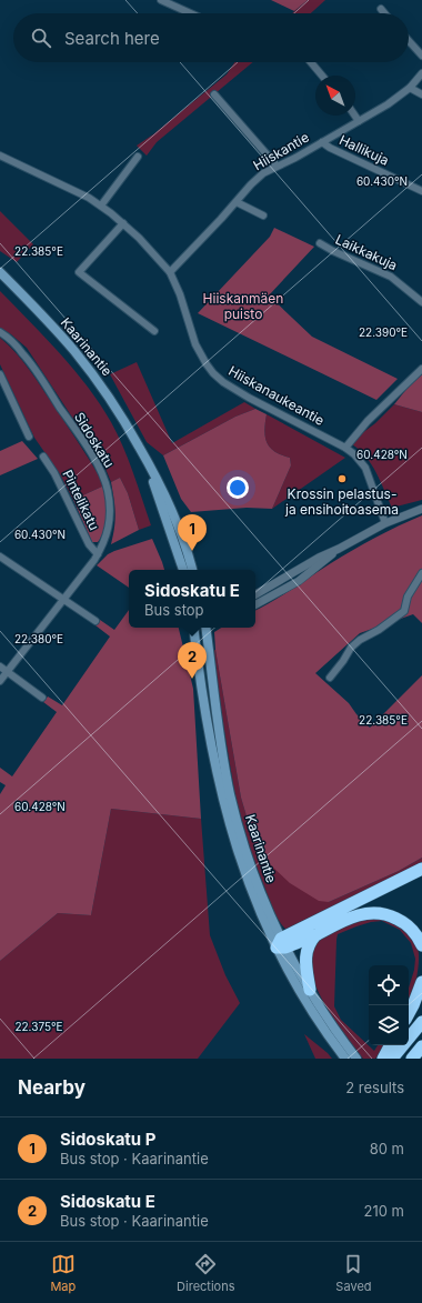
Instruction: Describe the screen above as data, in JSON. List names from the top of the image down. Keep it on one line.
{"streets":{"main road":["Kaarinantie"],"street":["Hallikuja","Hiiskantie","Laikkakuja","Hiiskanaukeantie","Sidoskatu","Pintelikatu"]},"crossings":[["Hallikuja","Hiiskantie"],["Hiiskantie","Hiiskanaukeantie"],["Sidoskatu","Pintelikatu"]],"parks":["Hiiskanmäen puisto"],"places":["Krossin pelastus- ja ensihoitoasema"],"north":"top left","page":{"search":"Search here","pins":["1","2"],"popup":["Sidoskatu E","Bus stop"],"heading":["Nearby","2 results"],"list":[{"mark":"1","name":"Sidoskatu P","note":"Bus stop · Kaarinantie","value":"80 m"},{"mark":"2","name":"Sidoskatu E","note":"Bus stop · Kaarinantie","value":"210 m"}],"nav":["Map","Directions","Saved"]},"coordinates":["60.430°N","22.385°E","22.390°E","60.428°N","22.380°E","22.375°E"]}
